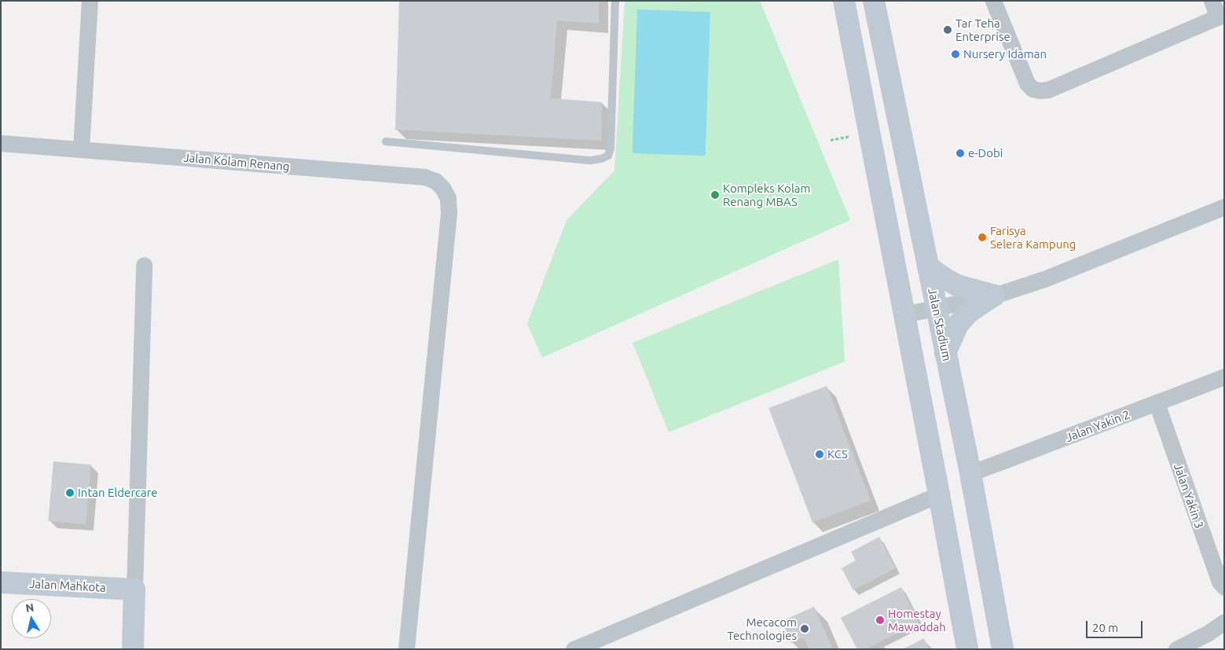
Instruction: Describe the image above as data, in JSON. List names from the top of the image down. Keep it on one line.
{"streets":{"main road":["Jalan Stadium","Jalan Mahkota"],"street":["Jalan Kolam Renang","Jalan Yakin 2","Jalan Yakin 3"]},"crossings":[["Jalan Stadium","Jalan Yakin 2"],["Jalan Yakin 2","Jalan Yakin 3"]],"places":["Tar Teha Enterprise","Nursery Idaman","e-Dobi","Kompleks Kolam Renang MBAS","Farisya Selera Kampung","KCS","Intan Eldercare","Homestay Mawaddah","Mecacom Technologies"],"scale_bar":"20 m","north":"top"}
